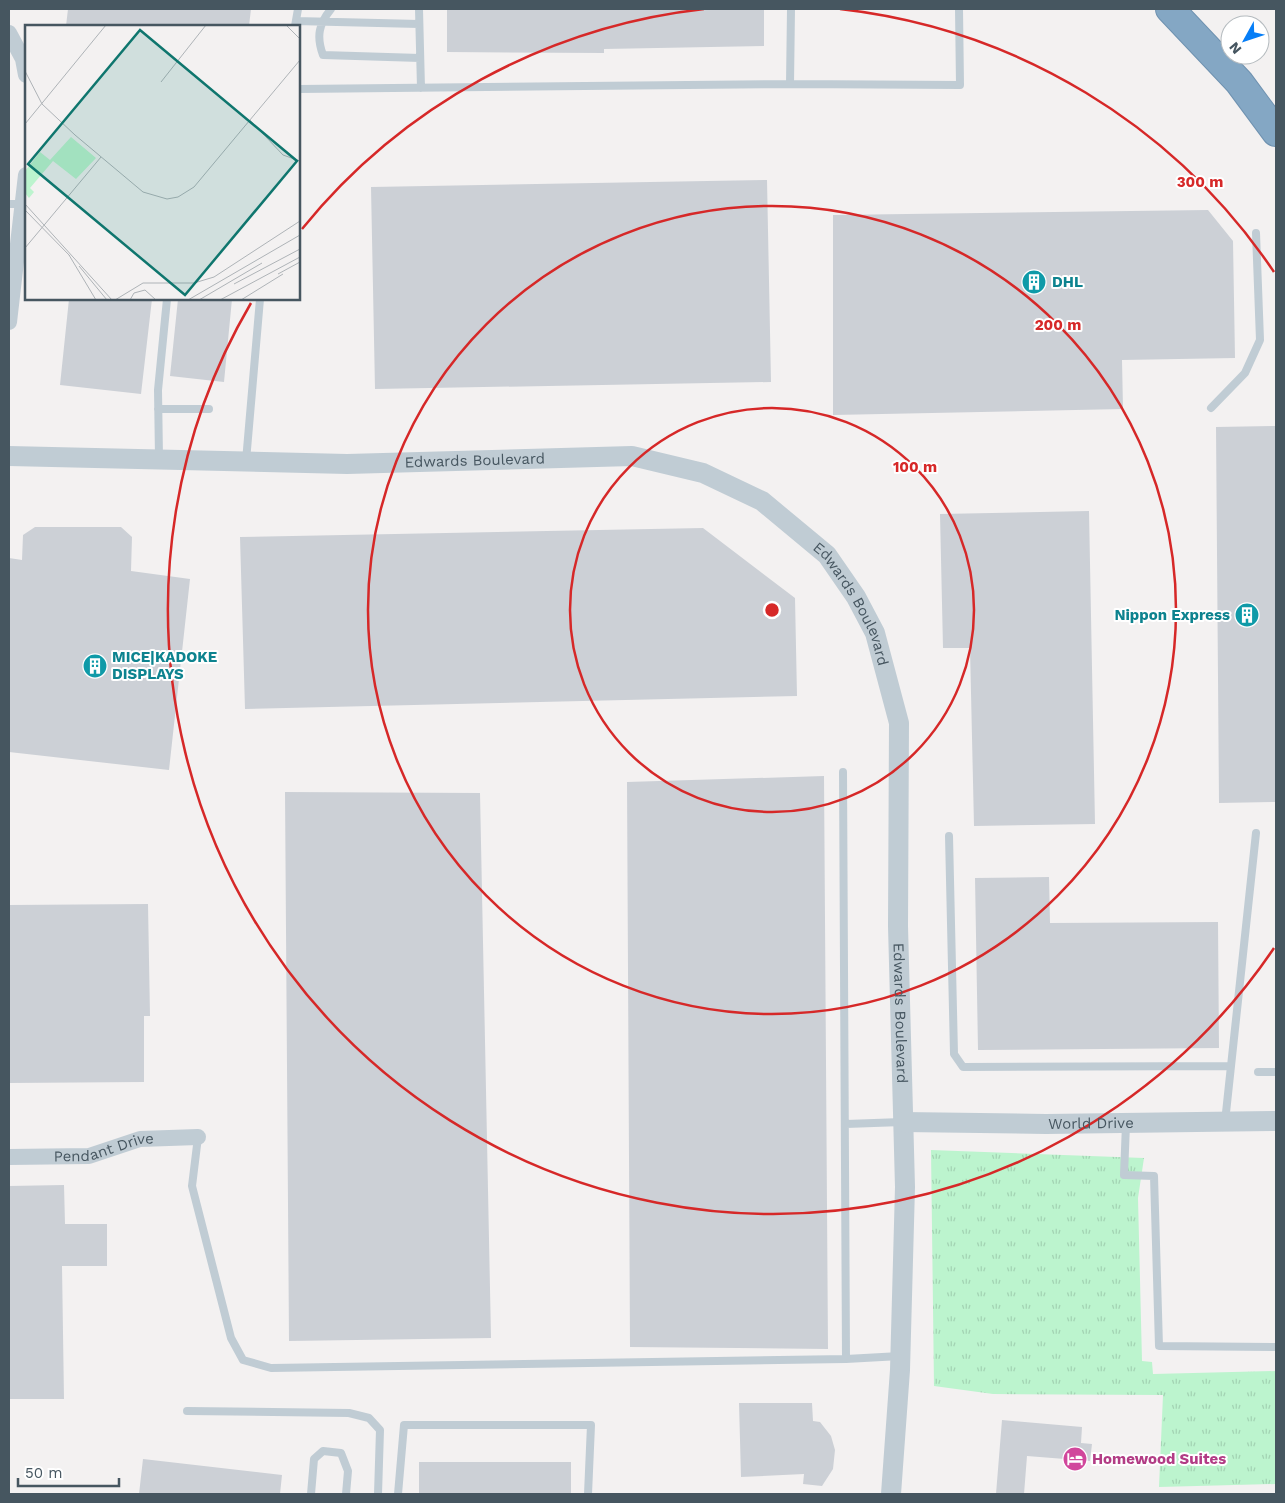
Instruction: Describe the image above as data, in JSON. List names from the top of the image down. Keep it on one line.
{"streets":{"street":["Edwards Boulevard","World Drive","Pendant Drive"]},"crossings":[["Edwards Boulevard","World Drive"]],"places":{"building":["DHL","Nippon Express","MICE|KADOKE DISPLAYS"],"hotel":["Homewood Suites"]},"scale_bar":"50 m","north":"bottom left","rings":["300 m","200 m","100 m"]}
